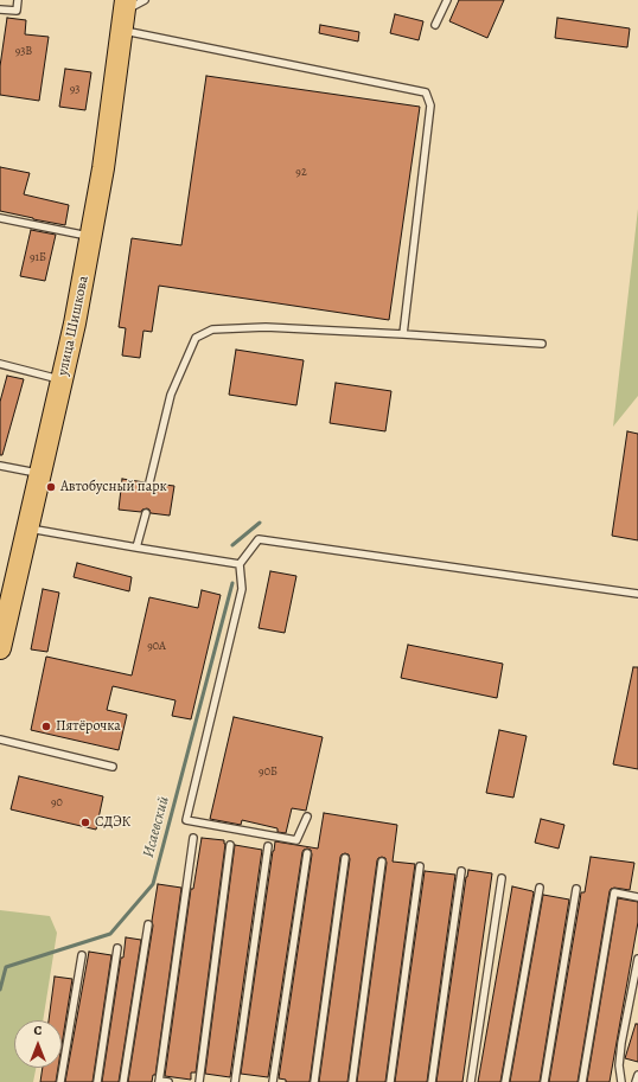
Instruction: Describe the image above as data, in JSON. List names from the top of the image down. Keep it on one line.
{"streets":{"main road":["улица Шишкова"]},"water":["Исаевский"],"places":["Автобусный парк","Пятёрочка","СДЭК"],"house_numbers":["93В","93","92","91Б","90А","90Б","90"],"north":"top"}
